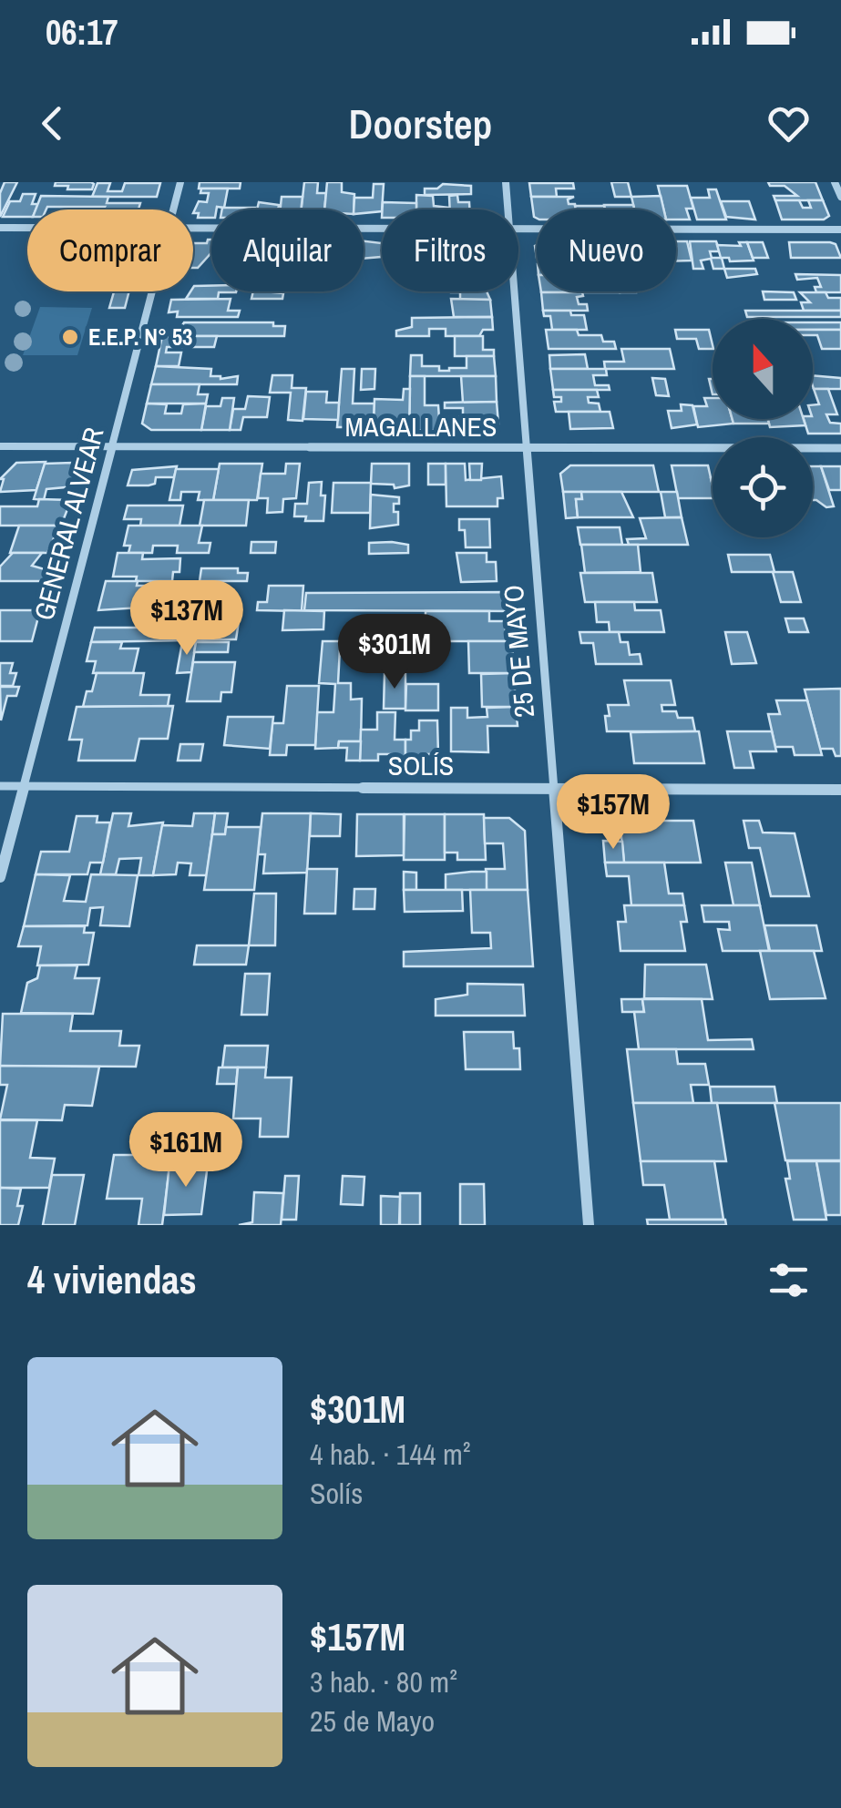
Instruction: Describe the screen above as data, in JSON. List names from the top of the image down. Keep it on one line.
{"streets":{"street":["MAGALLANES","GENERAL ALVEAR","25 DE MAYO","SOLÍS"]},"crossings":[["MAGALLANES","GENERAL ALVEAR"],["MAGALLANES","25 DE MAYO"],["GENERAL ALVEAR","SOLÍS"],["25 DE MAYO","SOLÍS"]],"places":["E.E.P. N° 53"],"north":"top","page":{"status":"06:17","header":"Doorstep","chip":["Comprar","Alquilar","Filtros","Nuevo"],"price":["$137M","$301M","$157M","$161M"],"heading":"4 viviendas","list":[{"name":"$301M","note":"4 hab. · 144 m² · Solís"},{"name":"$157M","note":"3 hab. · 80 m² · 25 de Mayo"}]}}
